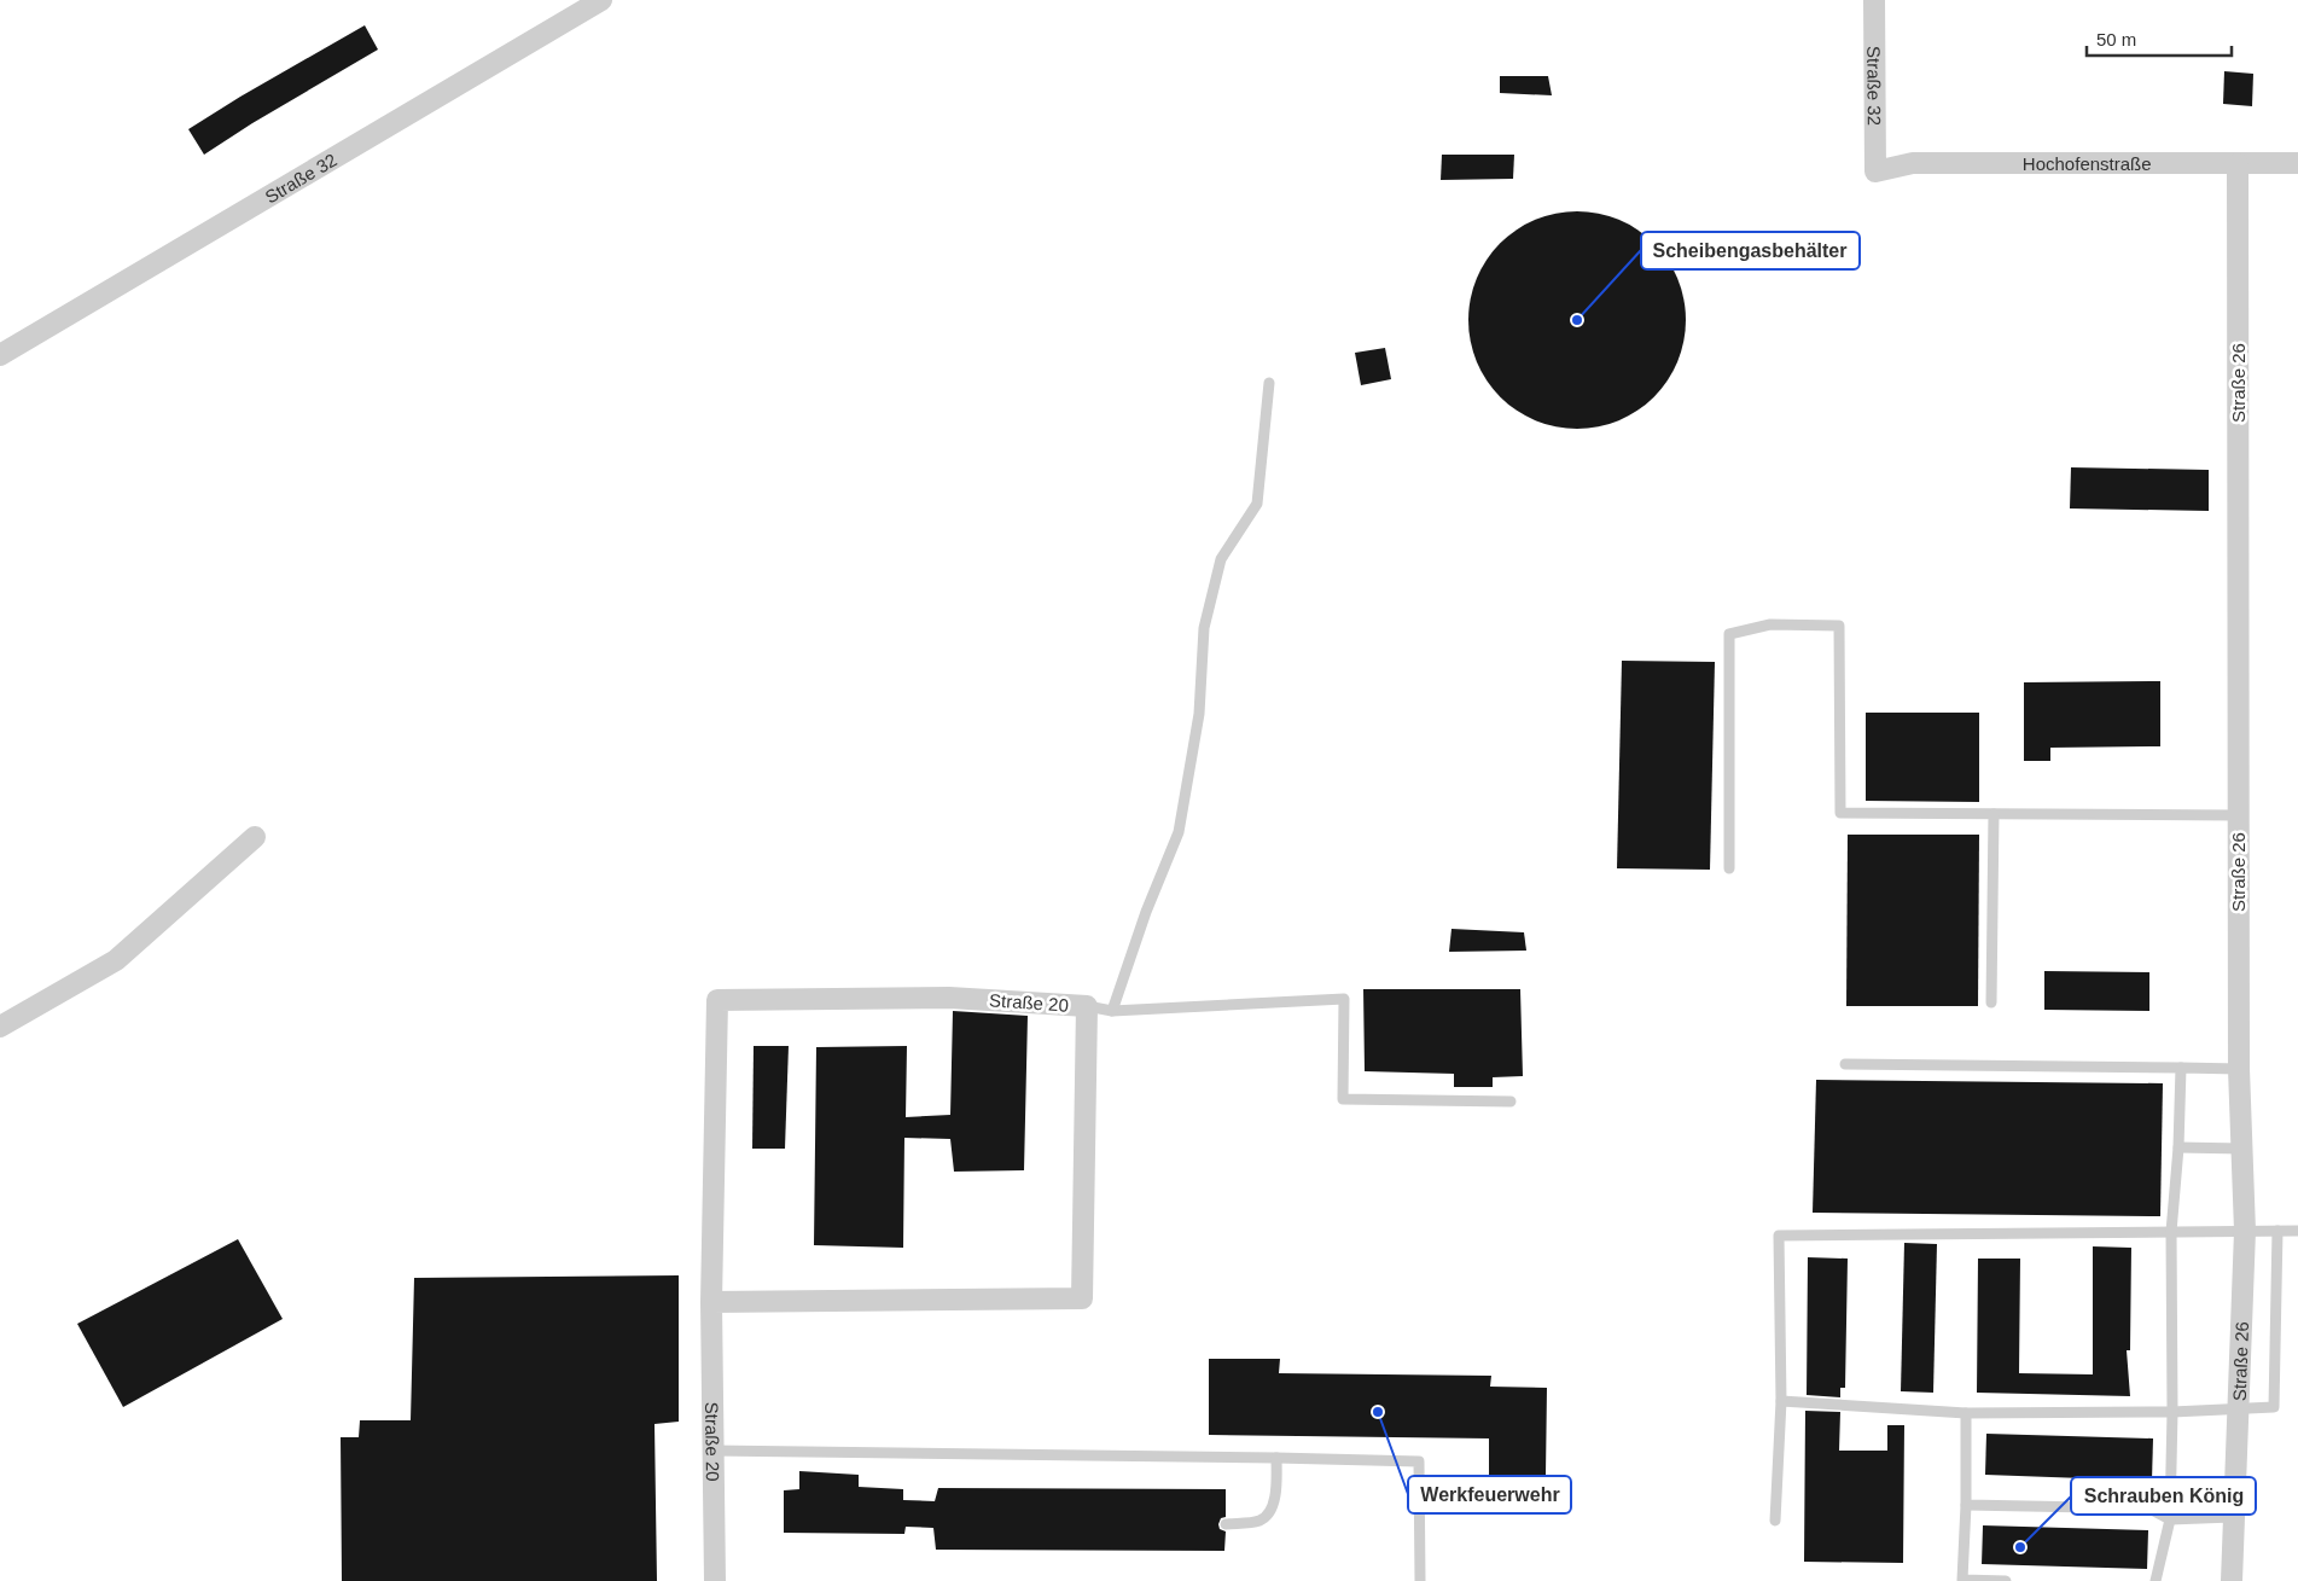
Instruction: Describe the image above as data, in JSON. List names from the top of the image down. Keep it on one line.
{"streets":{"street":["Straße 32","Hochofenstraße","Straße 26","Straße 20"]},"crossings":[["Straße 32","Hochofenstraße"],["Hochofenstraße","Straße 26"]],"places":["Scheibengasbehälter","Werkfeuerwehr","Schrauben König"],"scale_bar":"50 m"}
